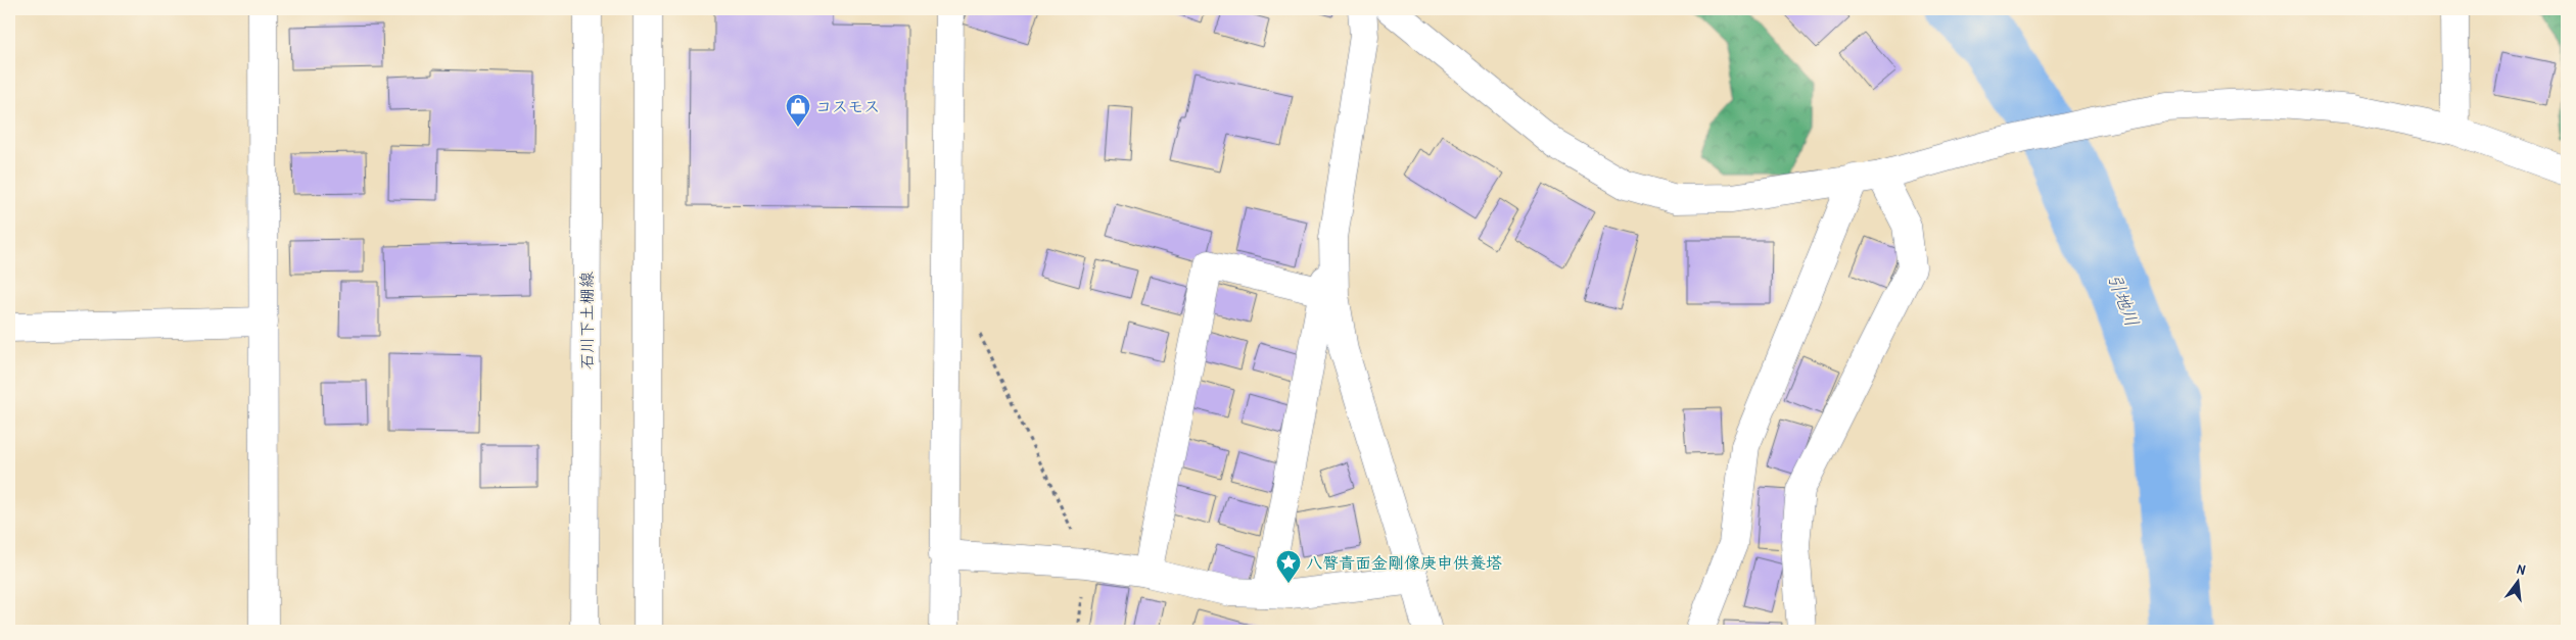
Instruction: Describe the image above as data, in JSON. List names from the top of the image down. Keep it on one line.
{"streets":{"street":["石川下土棚線"]},"water":["引地川"],"places":{"shop":["コスモス"],"place":["八臀青面金剛像庚申供養塔"]},"north":"top"}
